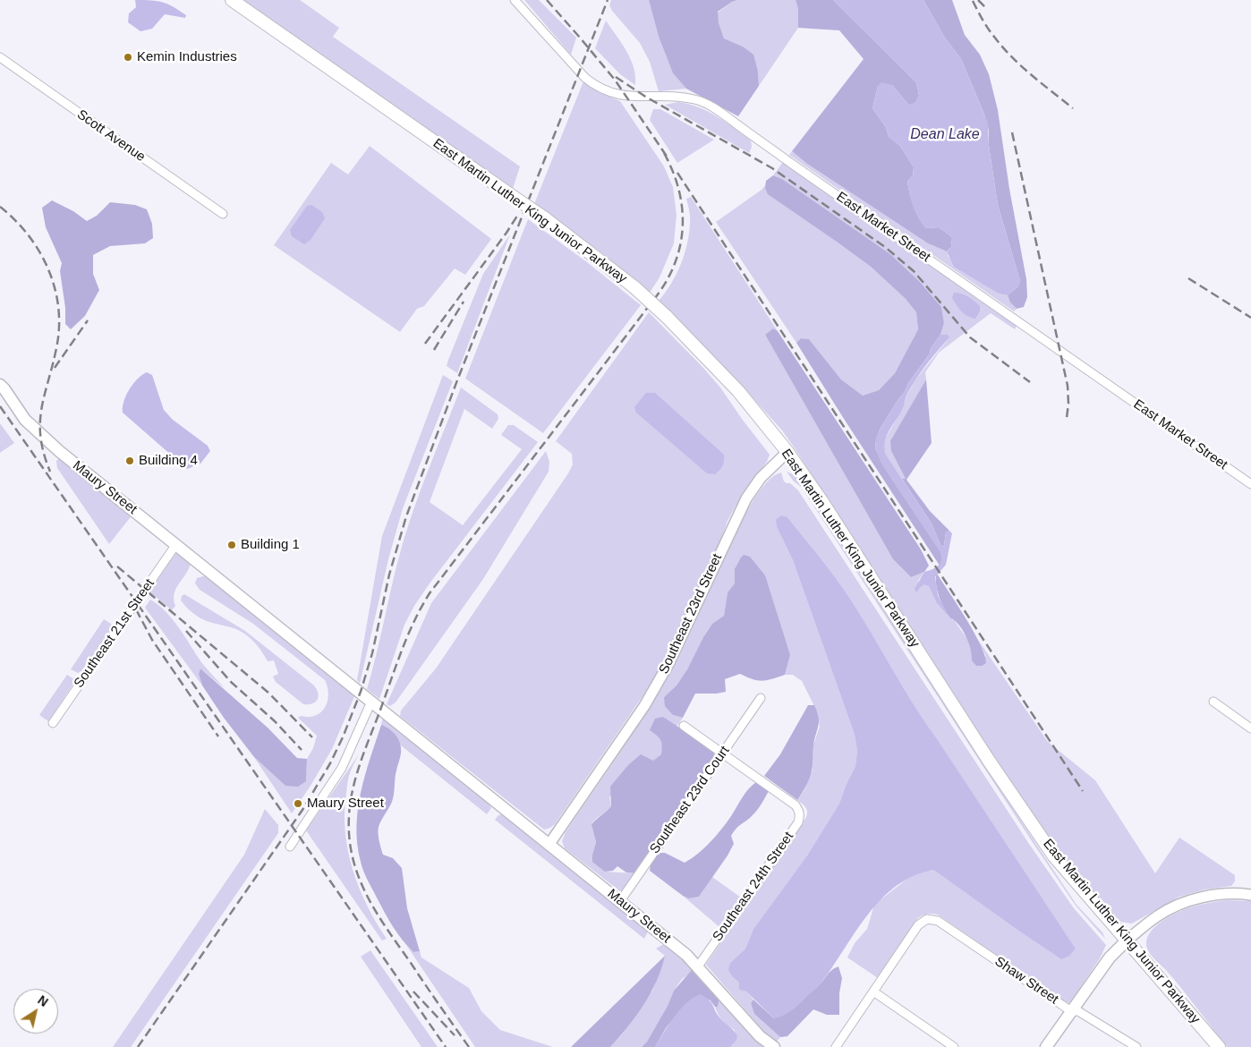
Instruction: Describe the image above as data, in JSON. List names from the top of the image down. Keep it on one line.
{"streets":{"main road":["East Martin Luther King Junior Parkway","Maury Street"],"street":["Scott Avenue","East Market Street","Southeast 23rd Street","Southeast 21st Street","Southeast 23rd Court","Southeast 24th Street","Shaw Street"]},"crossings":[["East Martin Luther King Junior Parkway","Southeast 23rd Street"],["Maury Street","Southeast 23rd Street"],["Maury Street","Southeast 21st Street"],["Maury Street","Southeast 23rd Court"],["Maury Street","Southeast 24th Street"],["Southeast 23rd Court","Southeast 24th Street"]],"water":["Dean Lake"],"places":["Kemin Industries","Building 4","Building 1","Maury Street"],"north":"top right"}
